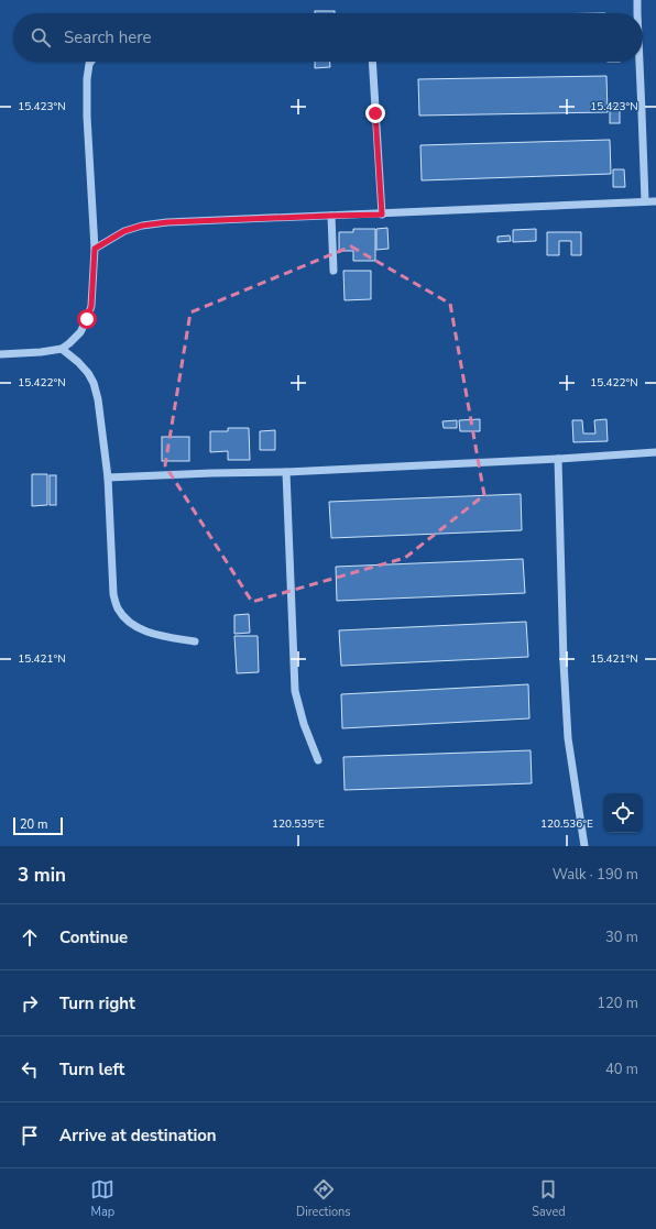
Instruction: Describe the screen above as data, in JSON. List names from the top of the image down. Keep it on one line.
{"scale_bar":"20 m","page":{"search":"Search here","scale":"20 m","heading":["3 min","Walk · 190 m"],"list":[["Continue","30 m"],["Turn right","120 m"],["Turn left","40 m"],"Arrive at destination"],"nav":["Map","Directions","Saved"]},"coordinates":["15.423°N","15.422°N","15.421°N","120.535°E","120.536°E"]}
